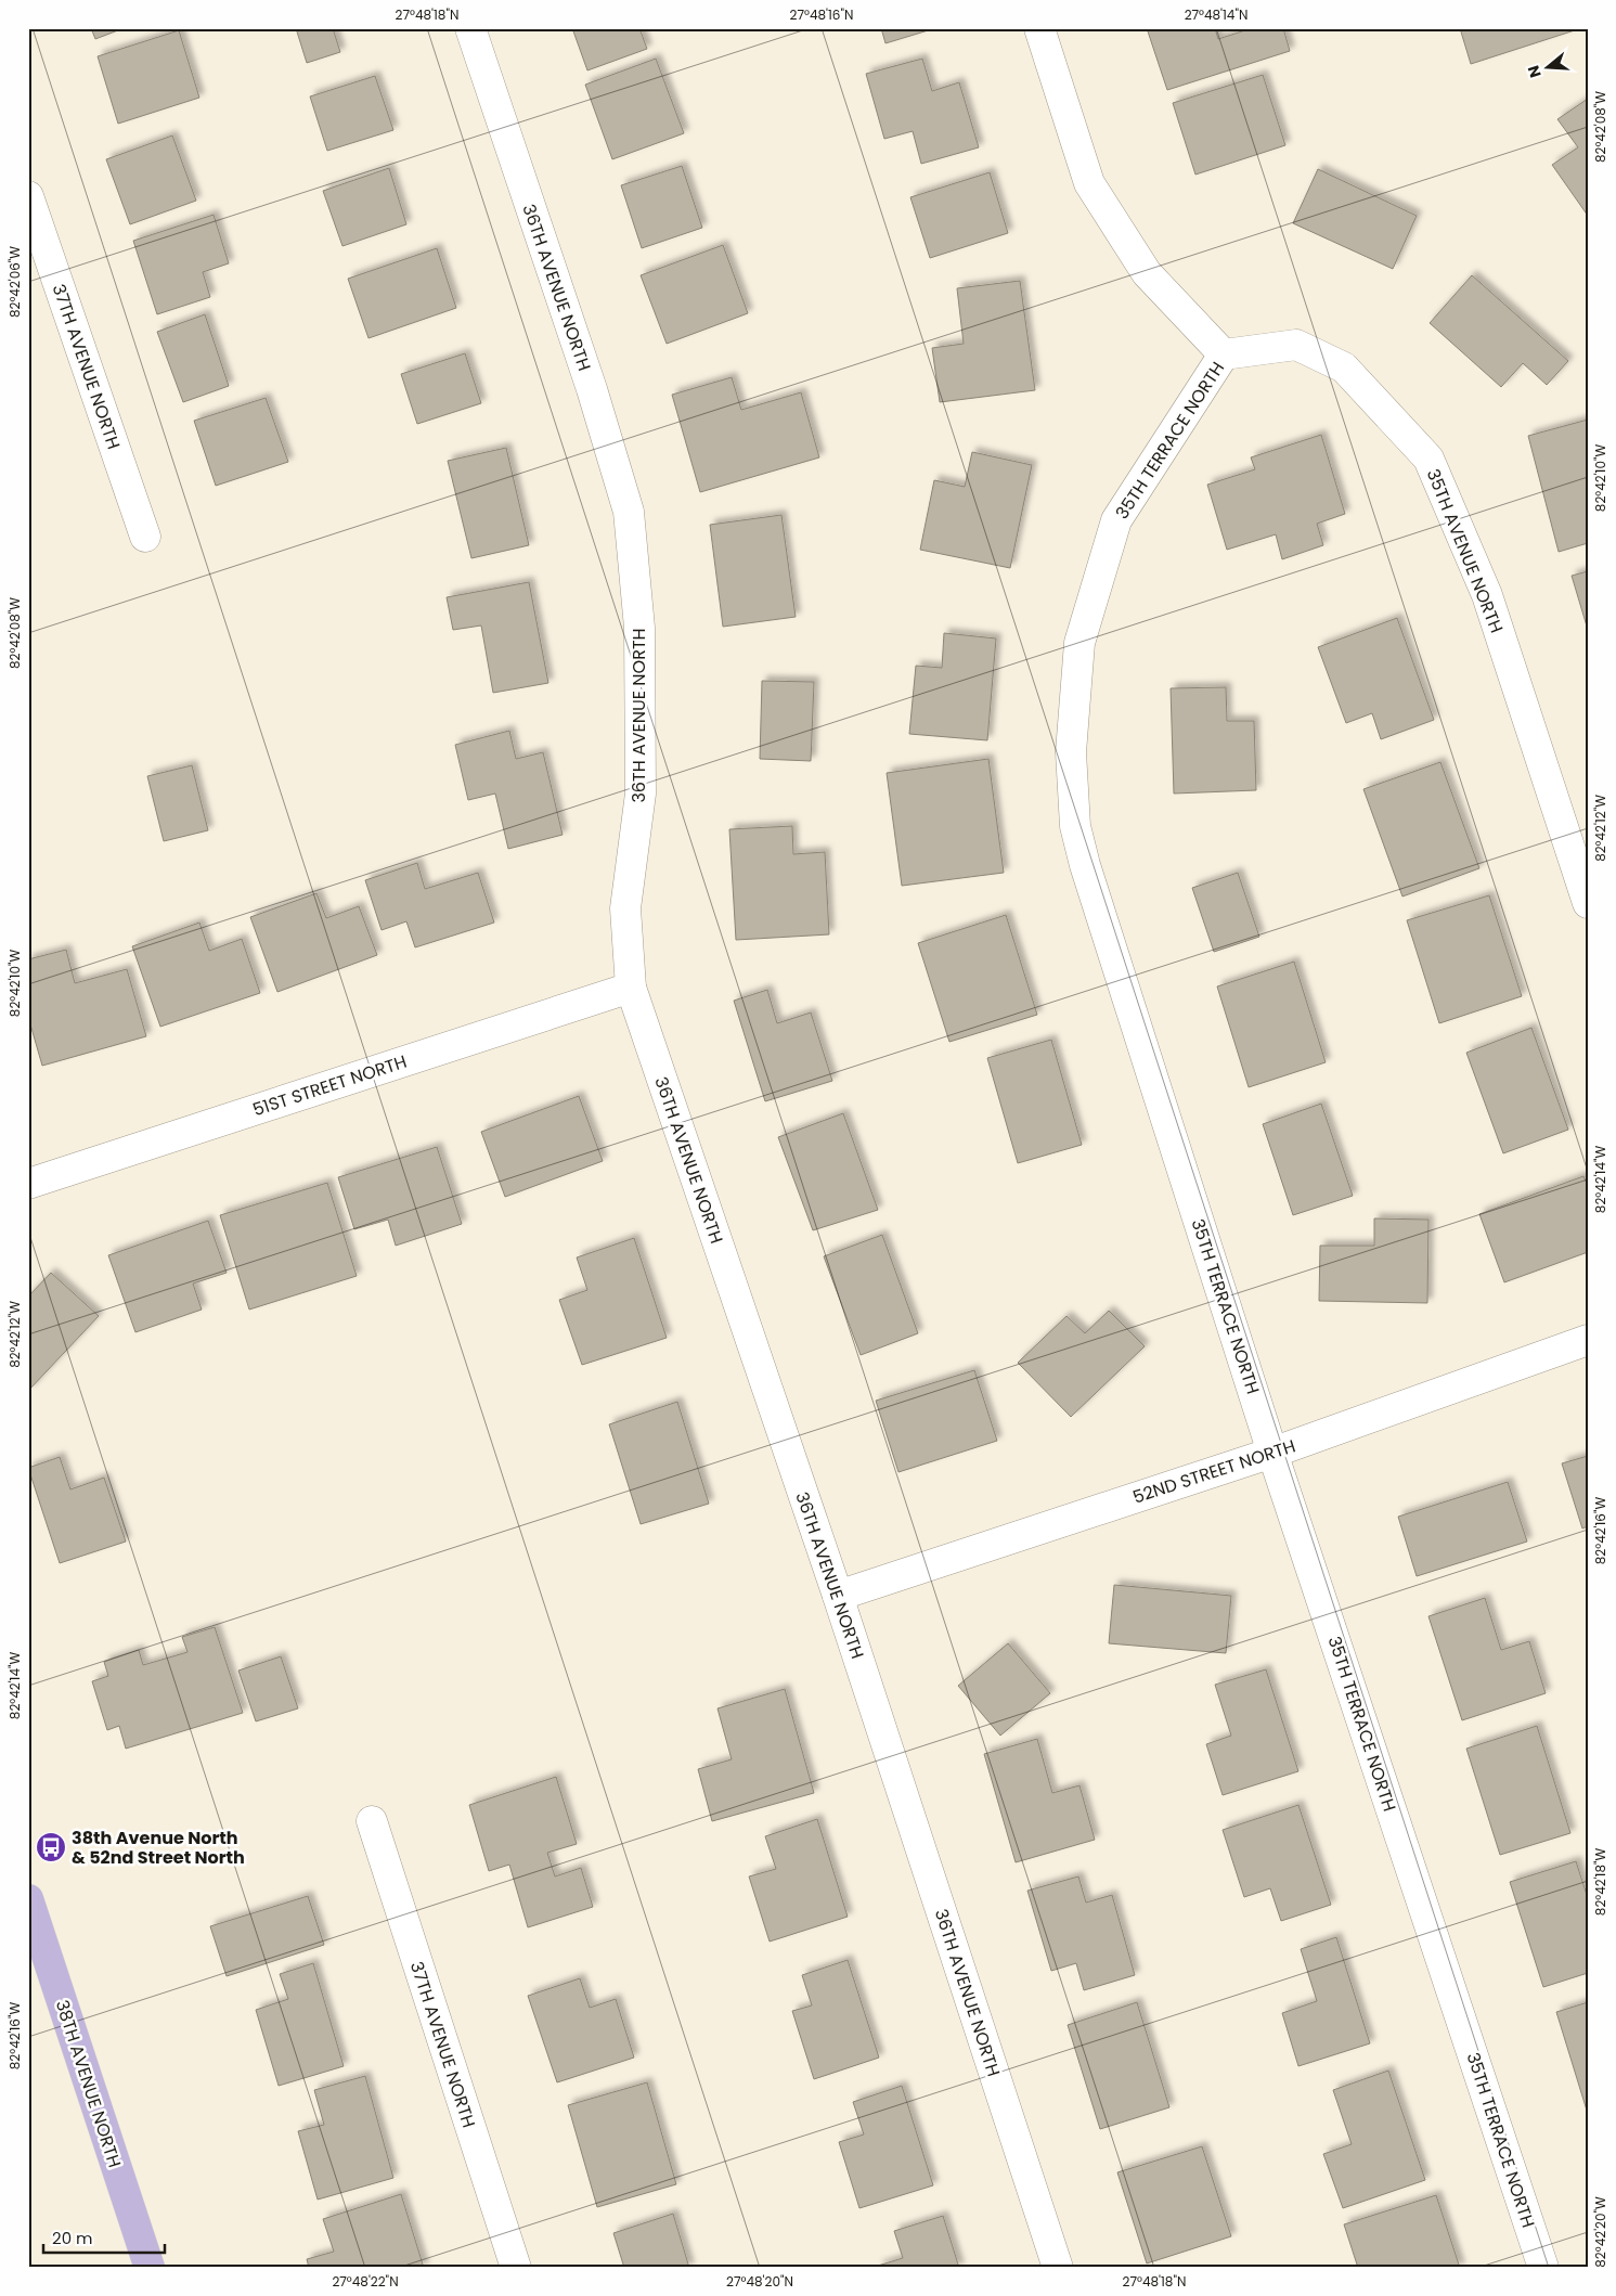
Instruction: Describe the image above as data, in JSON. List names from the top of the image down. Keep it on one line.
{"streets":{"main road":["38TH AVENUE NORTH"],"street":["36TH AVENUE NORTH","37TH AVENUE NORTH","35TH TERRACE NORTH","35TH AVENUE NORTH","51ST STREET NORTH","52ND STREET NORTH"]},"crossings":[["36TH AVENUE NORTH","51ST STREET NORTH"],["36TH AVENUE NORTH","52ND STREET NORTH"],["35TH TERRACE NORTH","35TH AVENUE NORTH"],["35TH TERRACE NORTH","52ND STREET NORTH"]],"places":{"bus stop":["38th Avenue North & 52nd Street North"]},"scale_bar":"20 m","north":"left","coordinates":["27°48'18\"N","27°48'16\"N","27°48'14\"N","82°42'08\"W","82°42'06\"W","82°42'10\"W","82°42'12\"W","82°42'14\"W","82°42'16\"W","82°42'18\"W","82°42'20\"W","27°48'22\"N","27°48'20\"N"]}
